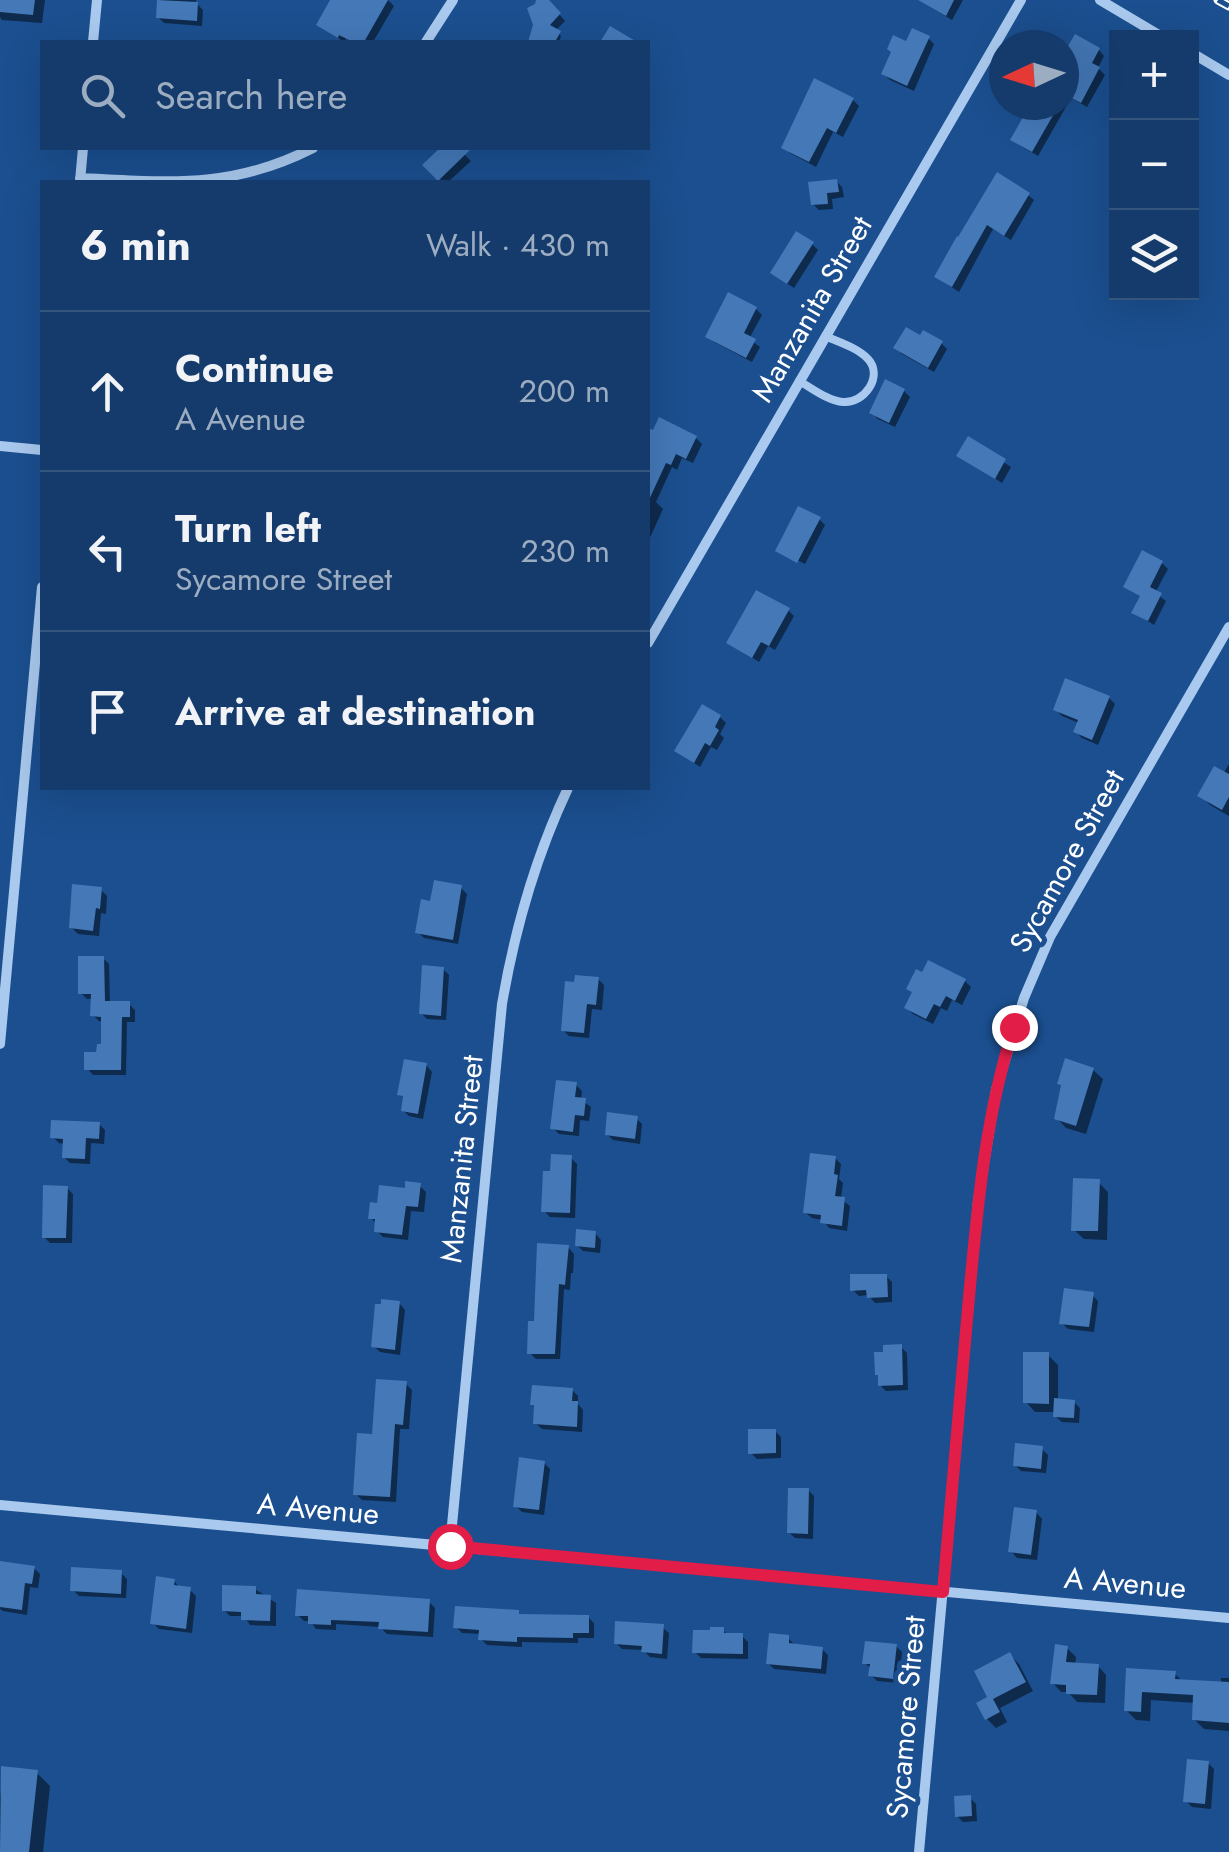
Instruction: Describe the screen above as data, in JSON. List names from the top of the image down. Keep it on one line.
{"streets":{"street":["Manzanita Street","Sycamore Street","A Avenue"]},"crossings":[["Manzanita Street","A Avenue"],["Sycamore Street","A Avenue"]],"north":"left","page":{"map_buttons":["+","−"],"search":"Search here","heading":["6 min","Walk · 430 m"],"list":[["Continue","A Avenue","200 m"],["Turn left","Sycamore Street","230 m"],"Arrive at destination"]}}
